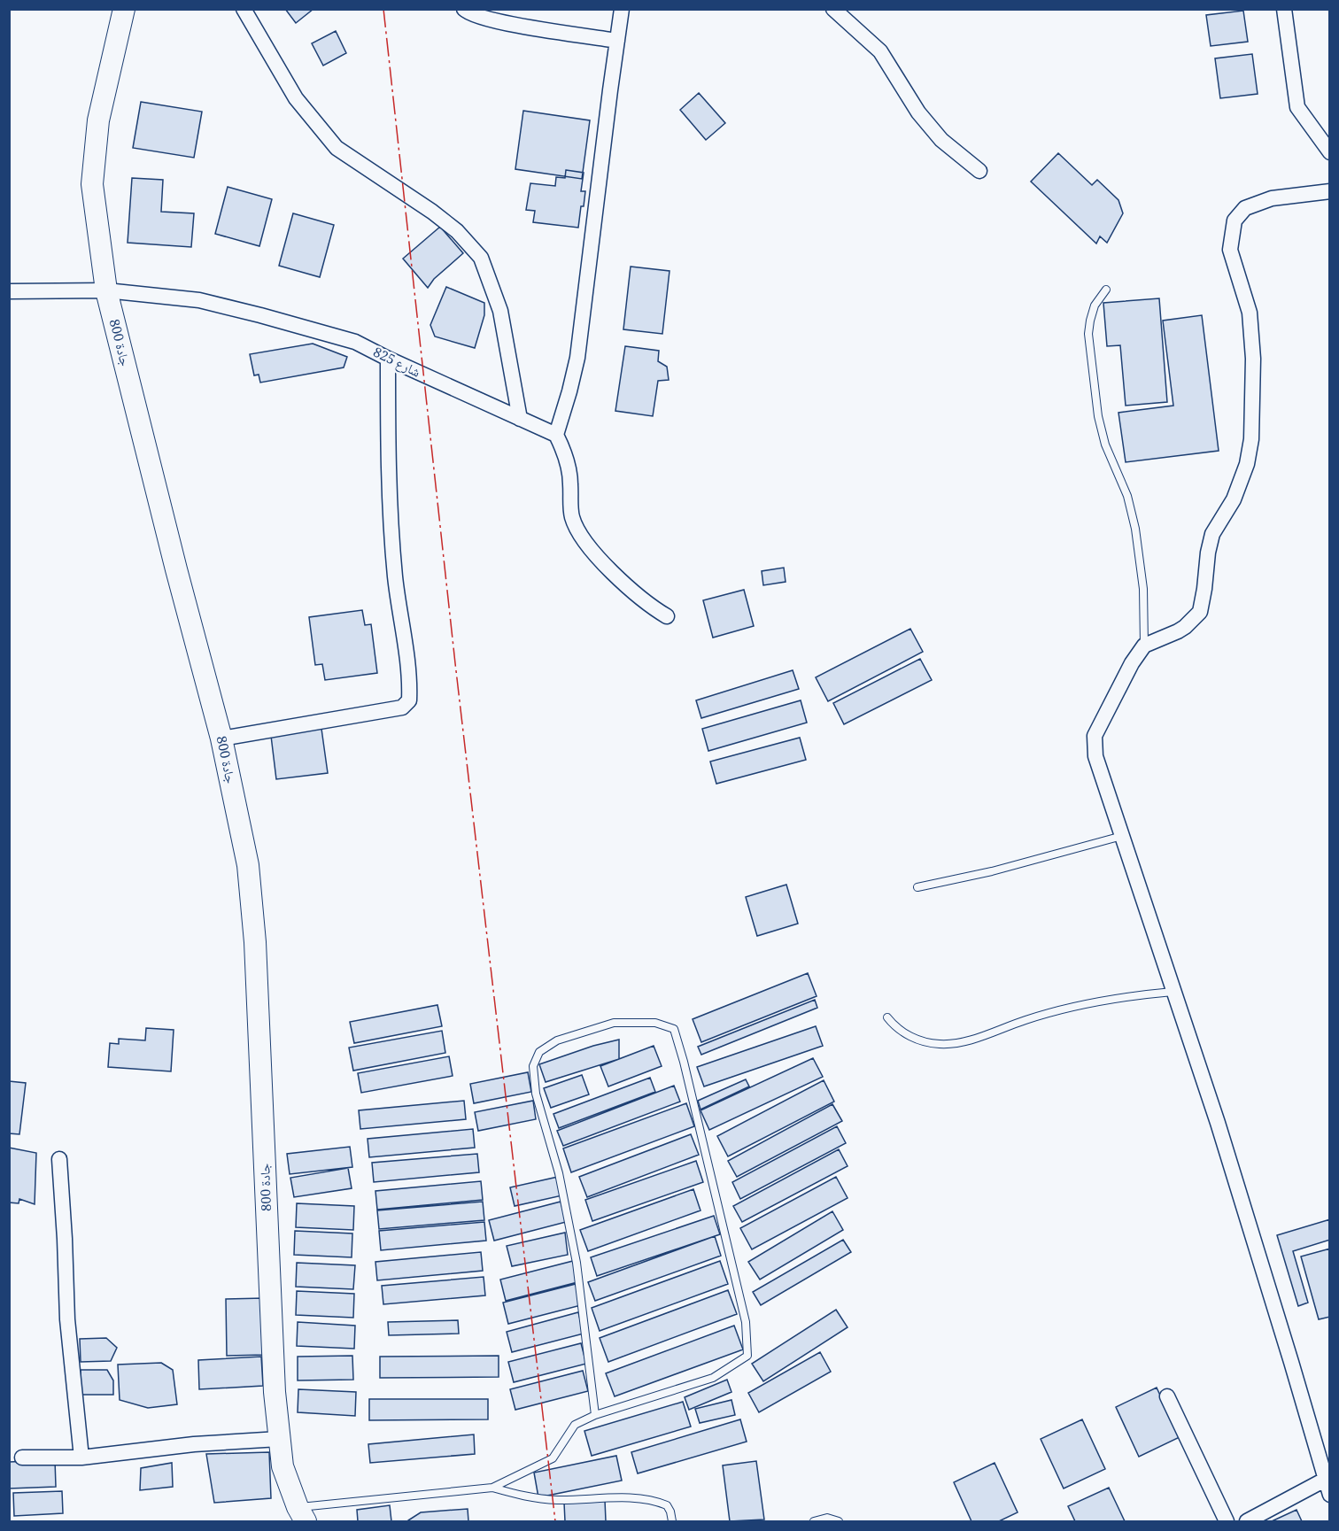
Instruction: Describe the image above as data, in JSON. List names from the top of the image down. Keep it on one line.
{"streets":{"main road":["جادة 800"],"street":["شارع 825"]},"crossings":[["جادة 800","شارع 825"]]}
